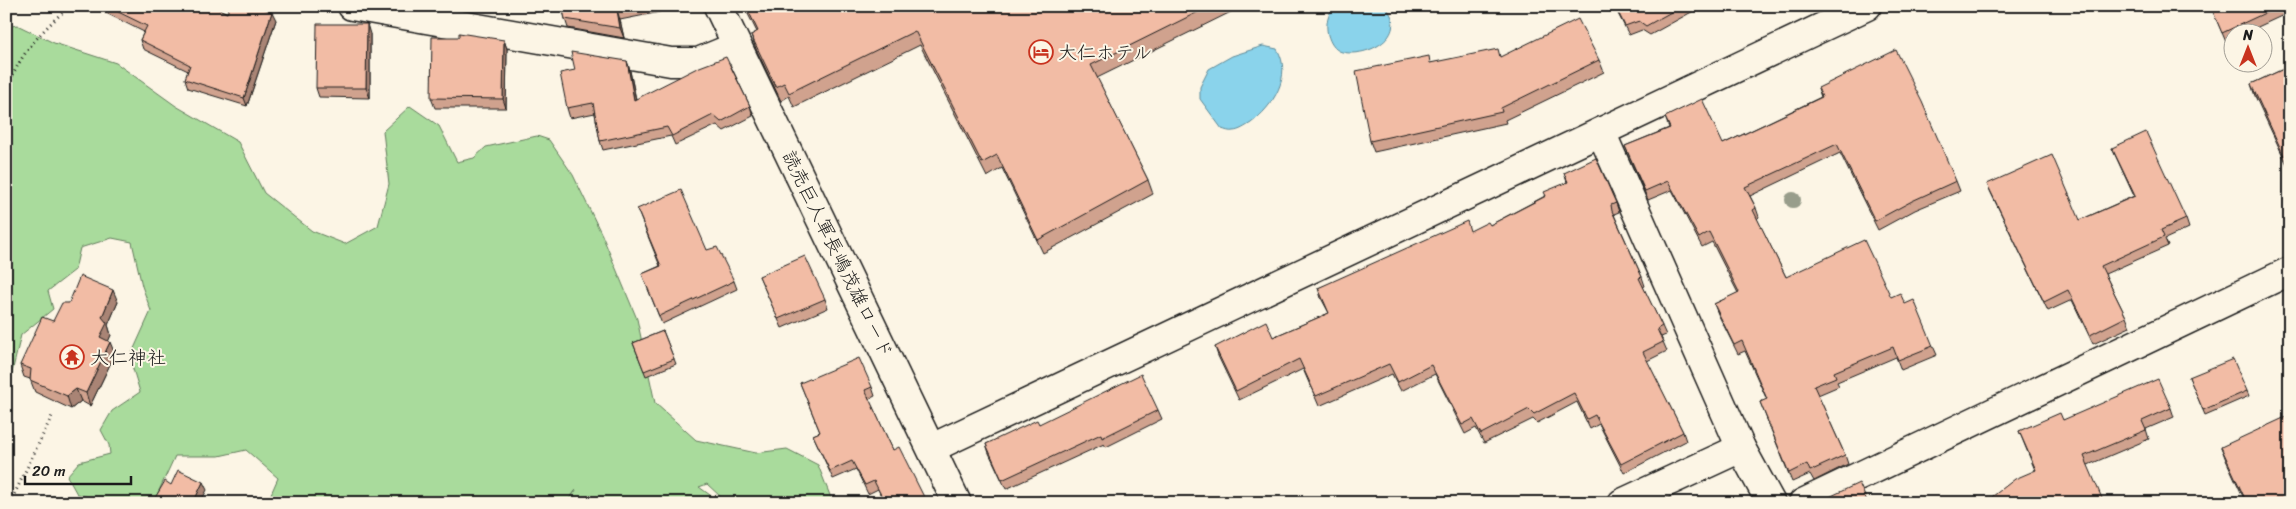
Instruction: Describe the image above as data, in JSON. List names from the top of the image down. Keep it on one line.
{"streets":{"street":["読売巨人軍長嶋茂雄ロード"]},"places":{"hotel":["大仁ホテル"],"temple":["大仁神社"]},"scale_bar":"20 m","north":"top"}
